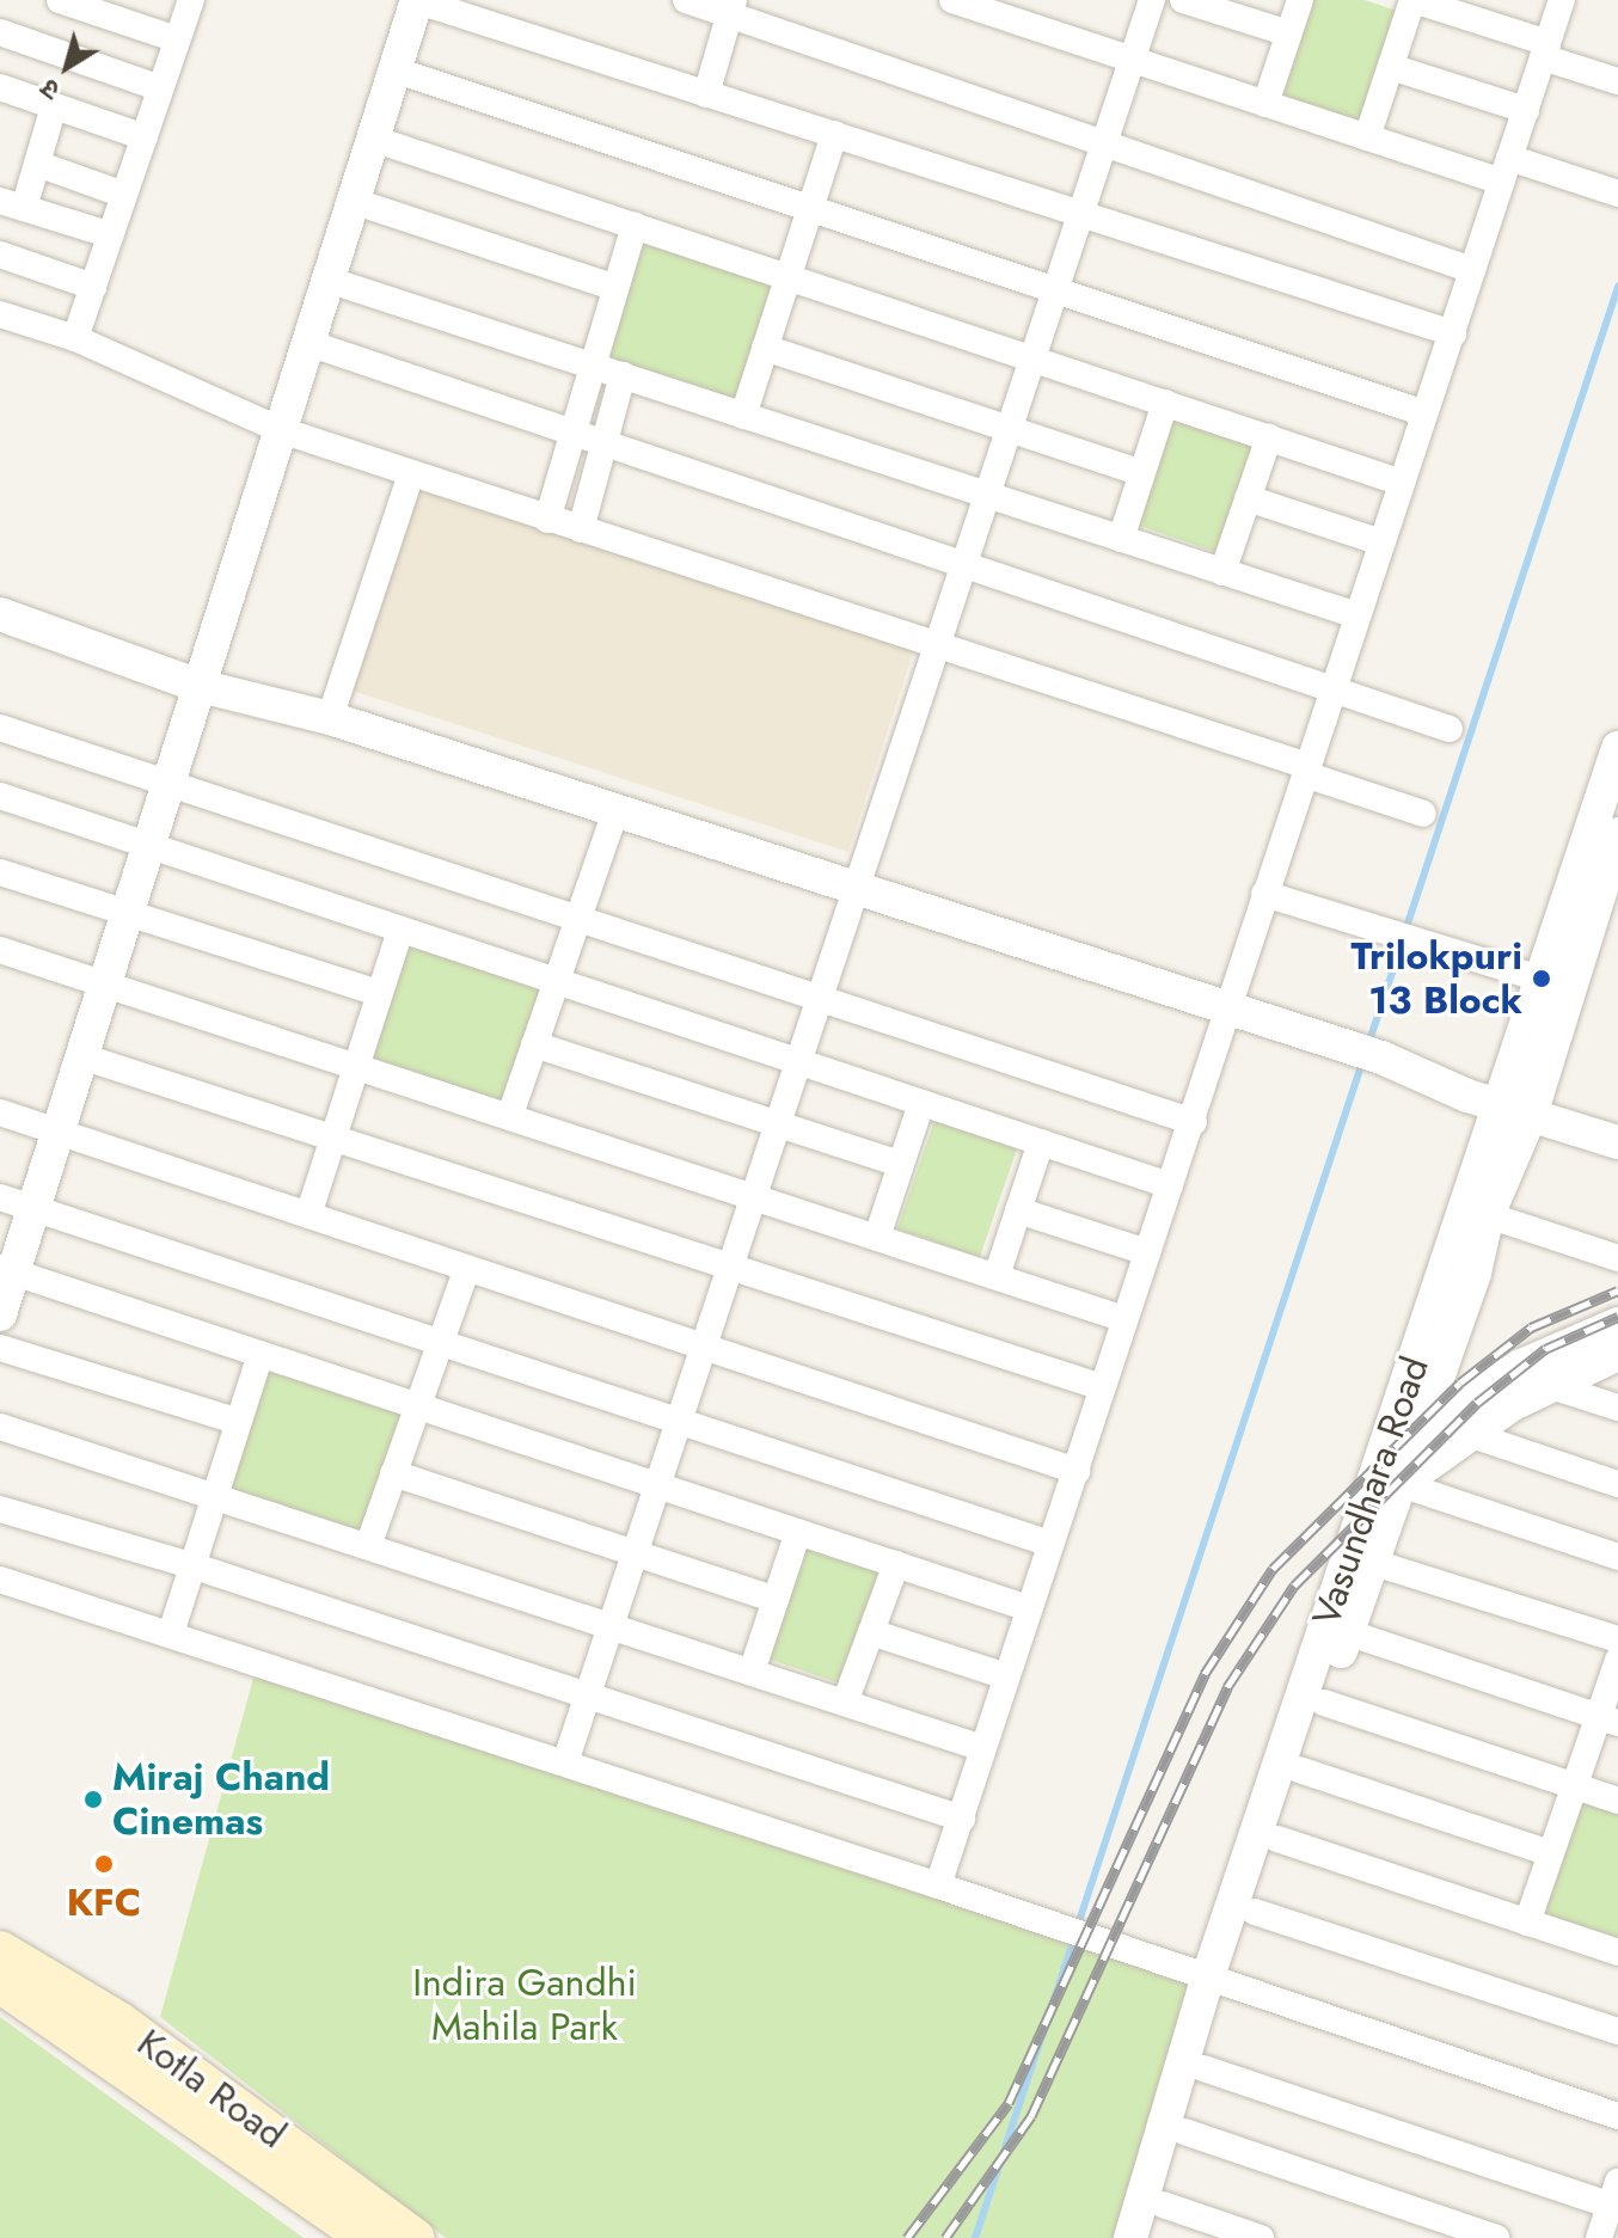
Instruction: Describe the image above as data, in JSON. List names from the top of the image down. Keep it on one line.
{"streets":{"main road":["Kotla Road"],"street":["Vasundhara Road"]},"parks":["Indira Gandhi Mahila Park"],"places":["Trilokpuri 13 Block","Miraj Chand Cinemas","KFC"],"north":"bottom left"}
